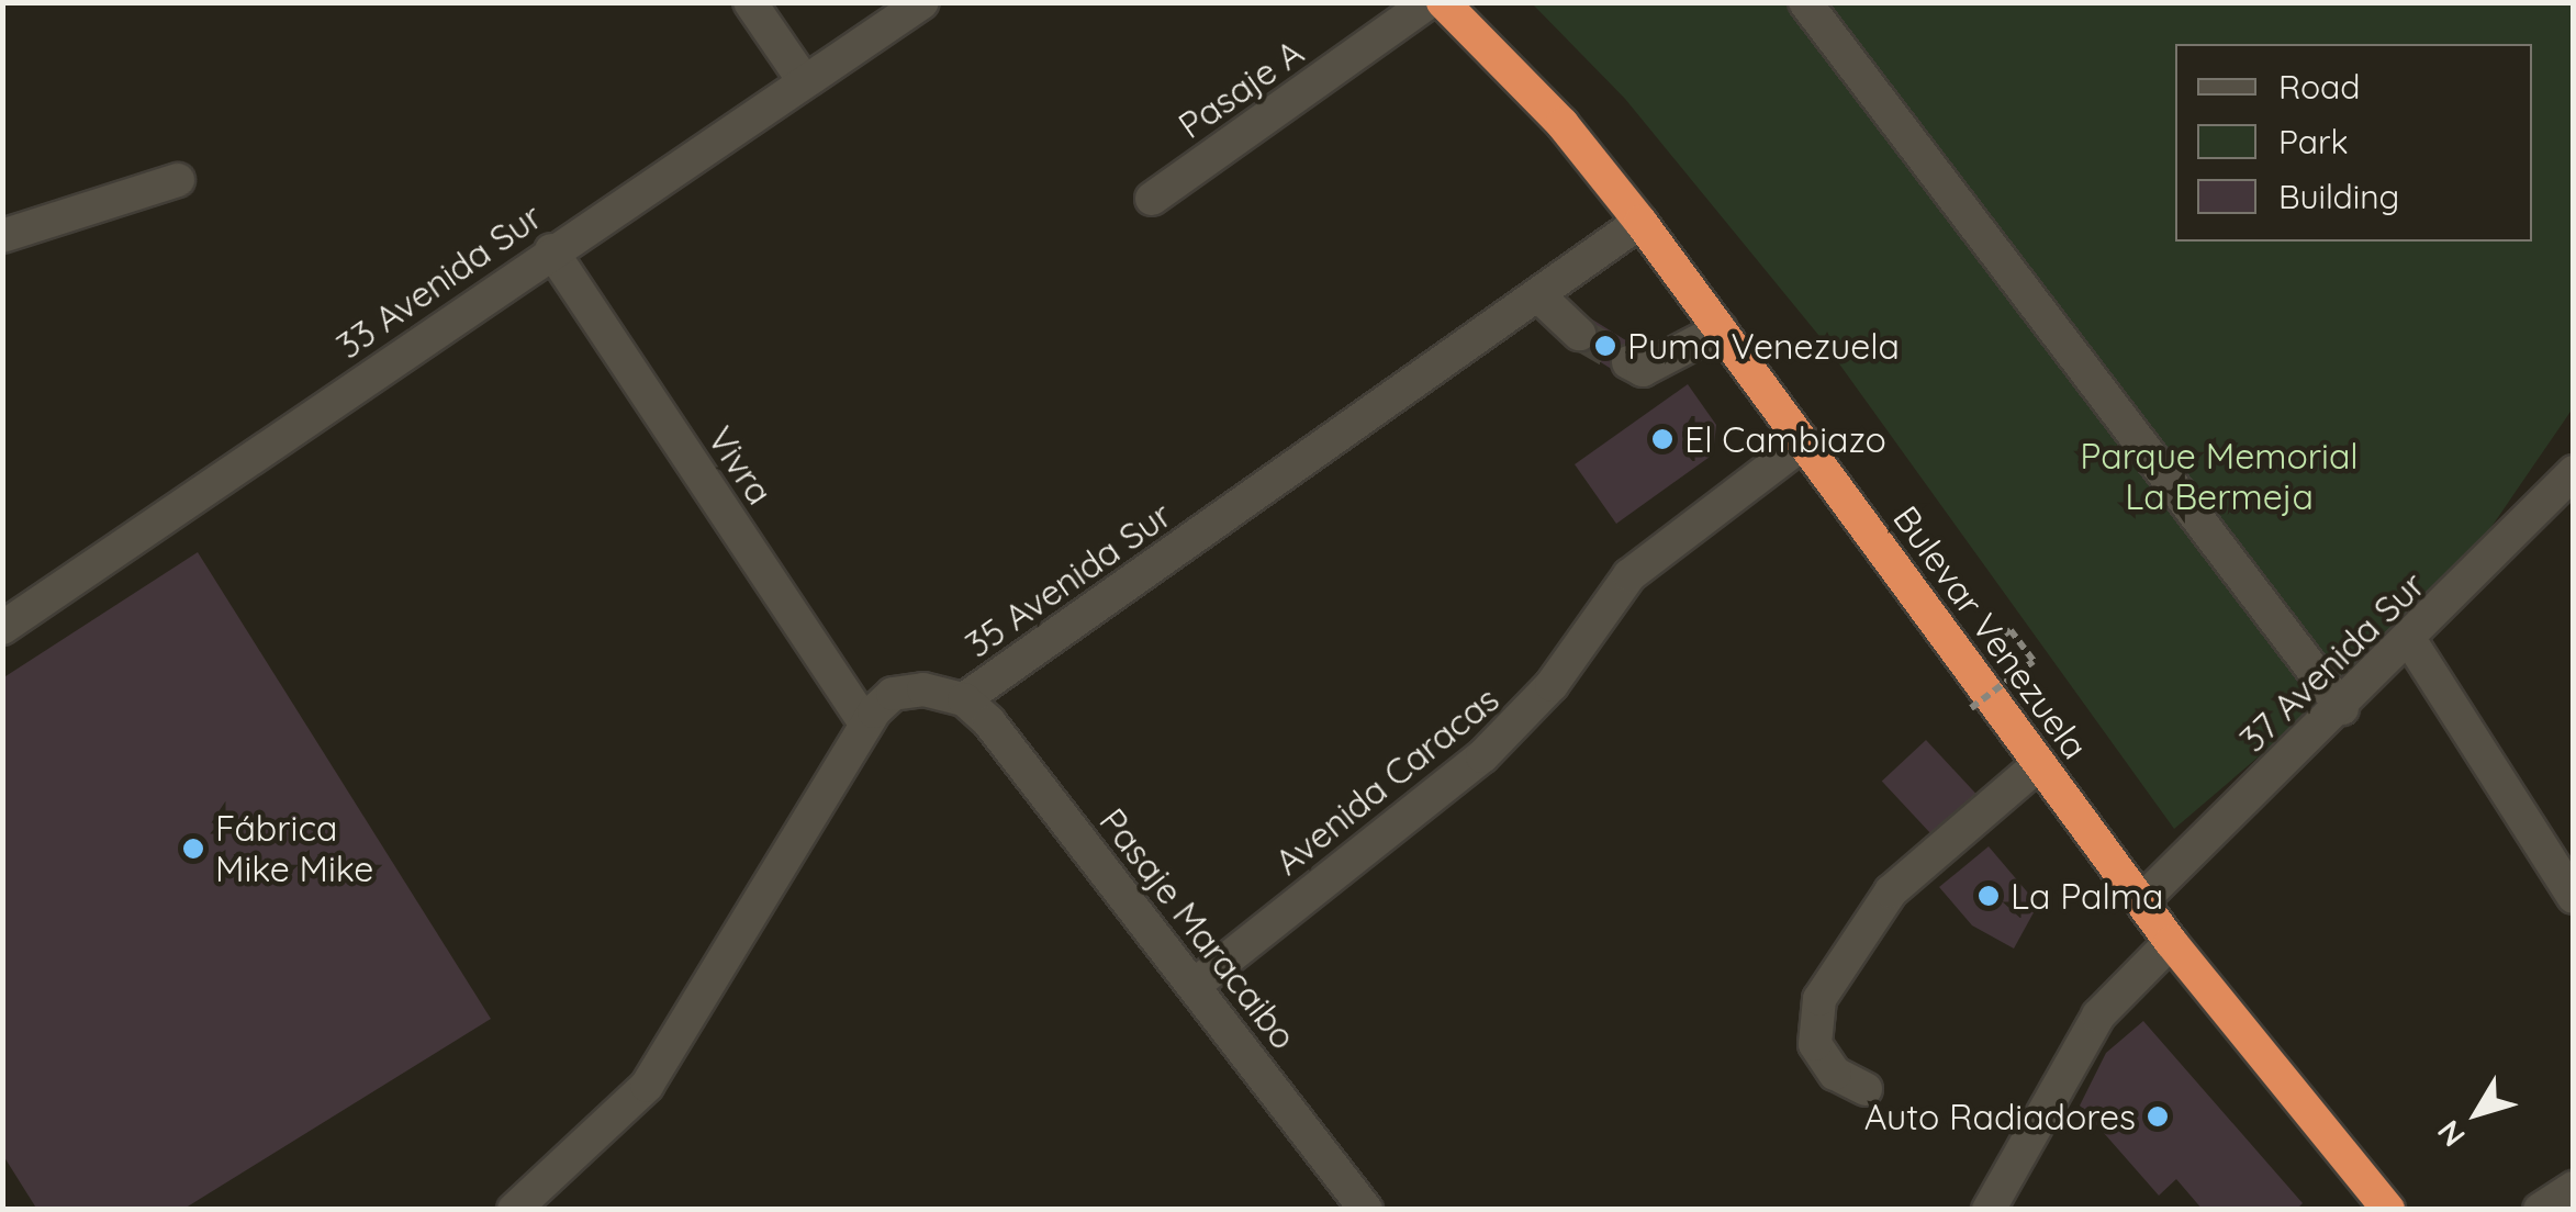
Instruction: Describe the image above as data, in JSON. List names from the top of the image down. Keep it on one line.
{"streets":{"highway":["Bulevar Venezuela"],"street":["Pasaje A","33 Avenida Sur","Vivra","35 Avenida Sur","37 Avenida Sur","Avenida Caracas","Pasaje Maracaibo"]},"crossings":[["33 Avenida Sur","Vivra"],["Vivra","35 Avenida Sur"],["35 Avenida Sur","Bulevar Venezuela"],["35 Avenida Sur","Pasaje Maracaibo"],["Bulevar Venezuela","37 Avenida Sur"],["Bulevar Venezuela","Avenida Caracas"],["Avenida Caracas","Pasaje Maracaibo"]],"parks":["Parque Memorial La Bermeja"],"places":["Puma Venezuela","El Cambiazo","Fábrica Mike Mike","La Palma","Auto Radiadores"],"legend":["Road","Park","Building"],"north":"bottom left"}
